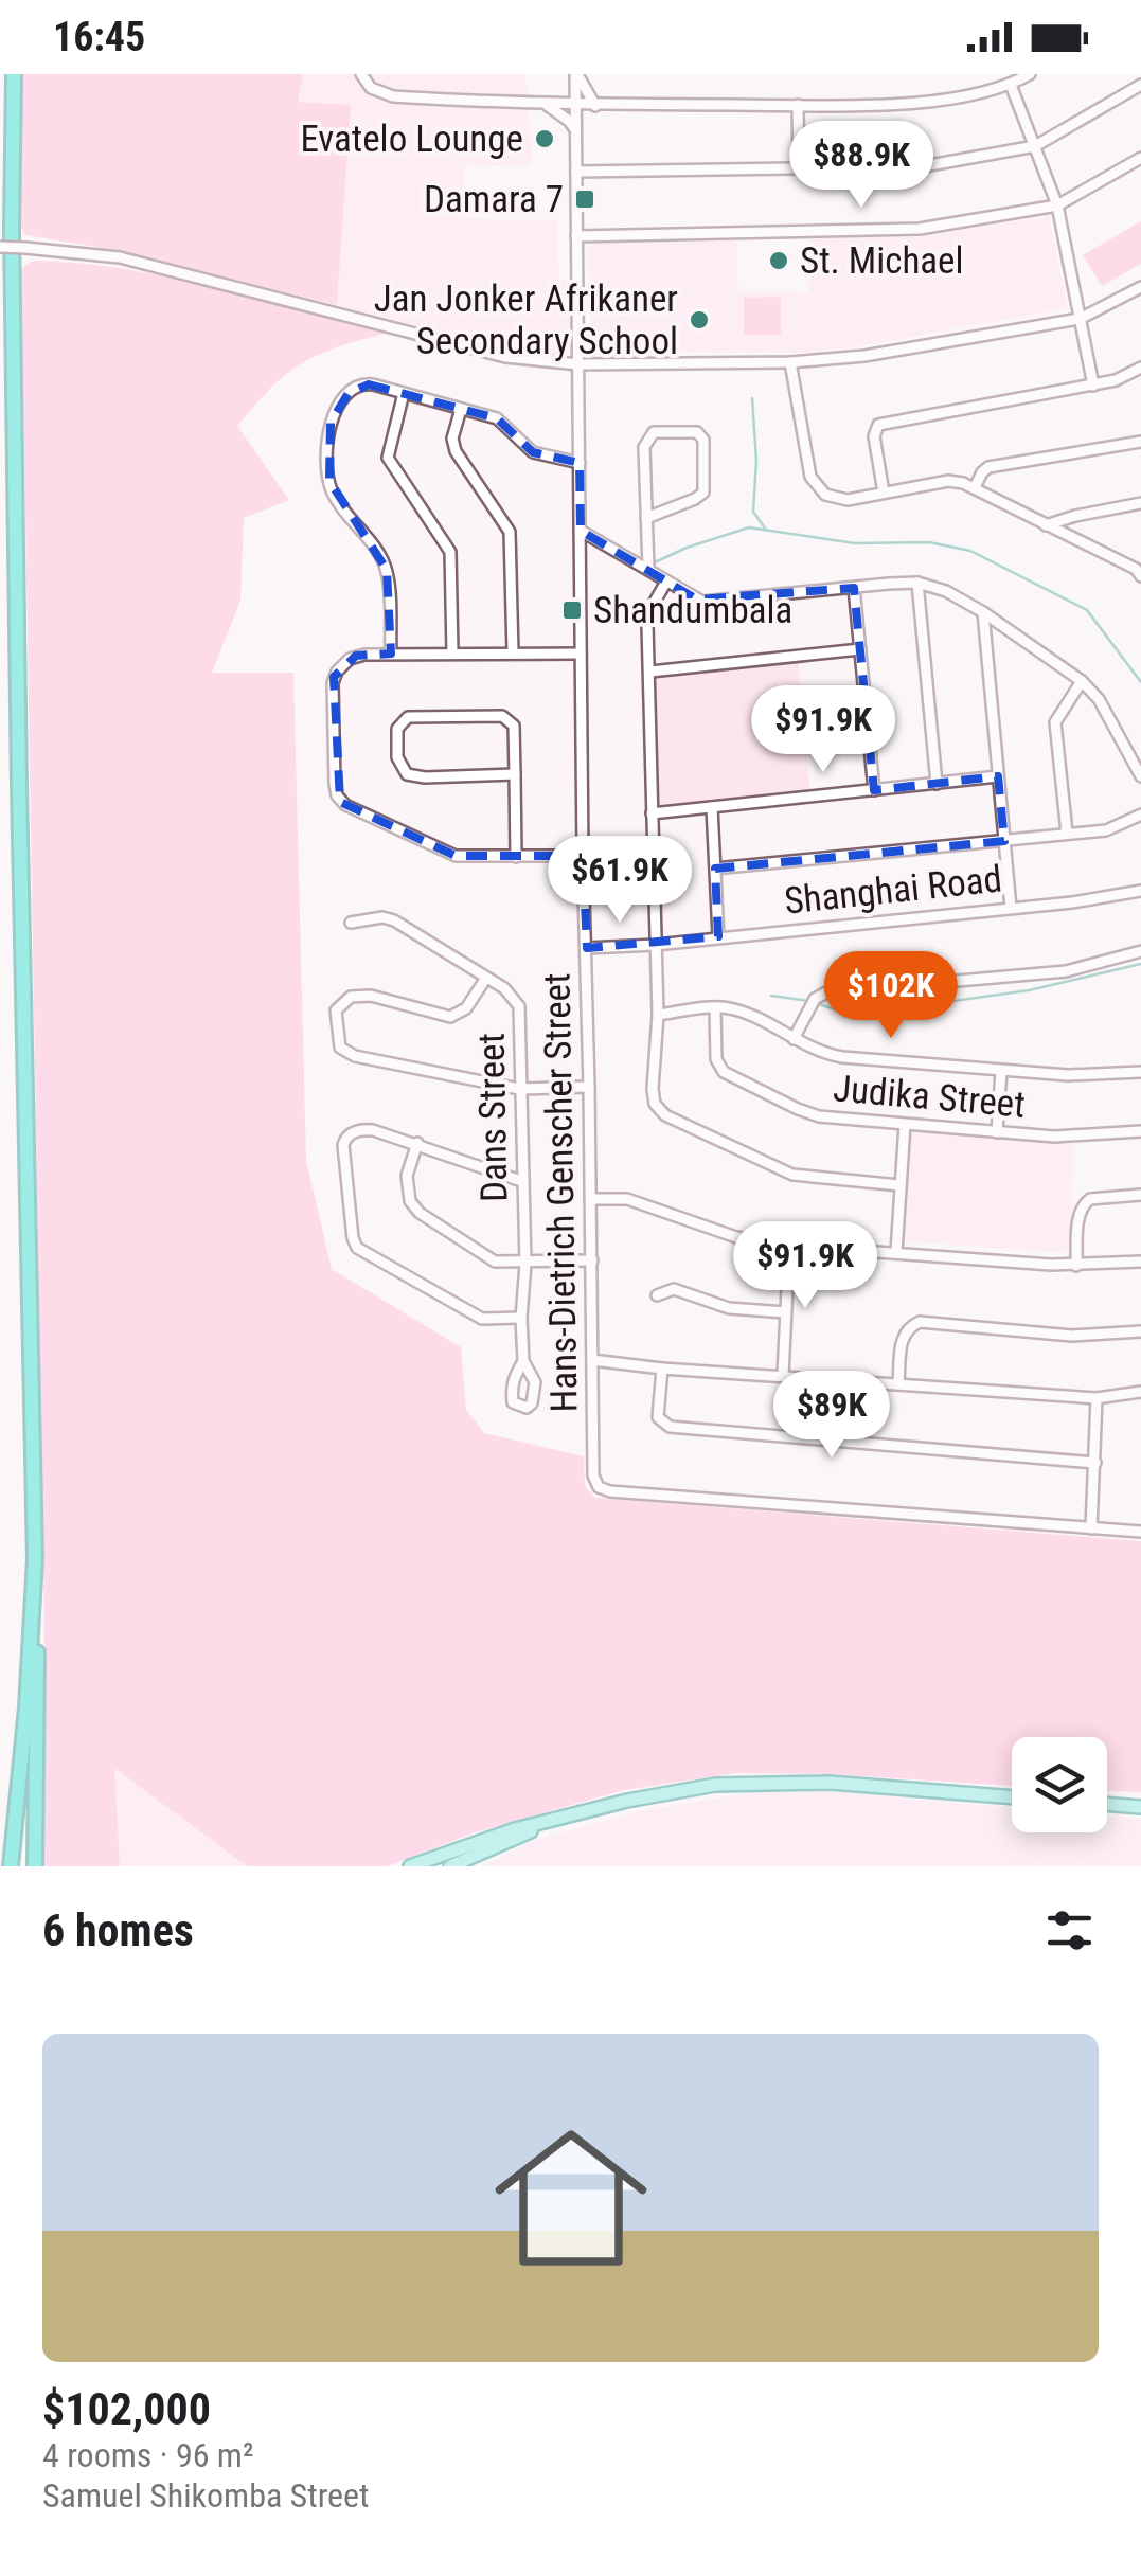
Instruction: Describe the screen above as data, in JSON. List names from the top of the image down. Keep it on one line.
{"streets":{"street":["Shanghai Road","Judika Street","Dans Street","Hans-Dietrich Genscher Street"]},"crossings":[["Shanghai Road","Hans-Dietrich Genscher Street"]],"places":{"other":["Evatelo Lounge","St. Michael","Jan Jonker Afrikaner Secondary School"],"transit":["Damara 7","Shandumbala"]},"page":{"status":"16:45","price":["$88.9K","$91.9K","$61.9K","$102K","$91.9K","$89K"],"heading":"6 homes","list":[{"name":"$102,000","note":"4 rooms · 96 m² · Samuel Shikomba Street"}]}}
